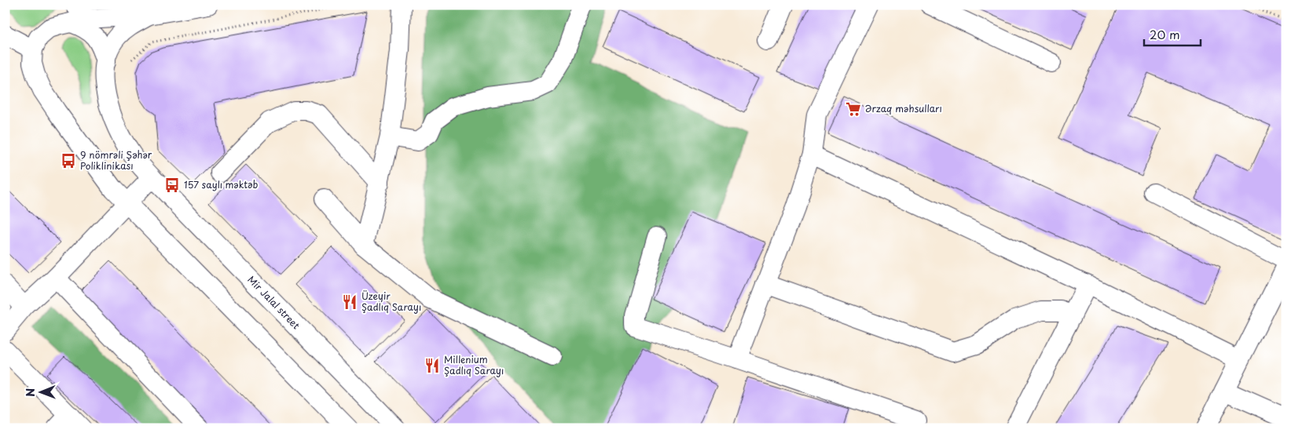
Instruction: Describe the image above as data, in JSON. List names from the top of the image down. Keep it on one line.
{"streets":{"street":["Mir Jalal street"]},"places":{"supermarket":["Ərzaq məhsulları"],"bus stop":["9 nömrəli Şəhər Poliklinikası","157 saylı məktəb"],"restaurant":["Üzeyir Şadlıq Sarayı","Millenium Şadlıq Sarayı"]},"scale_bar":"20 m","north":"left"}
